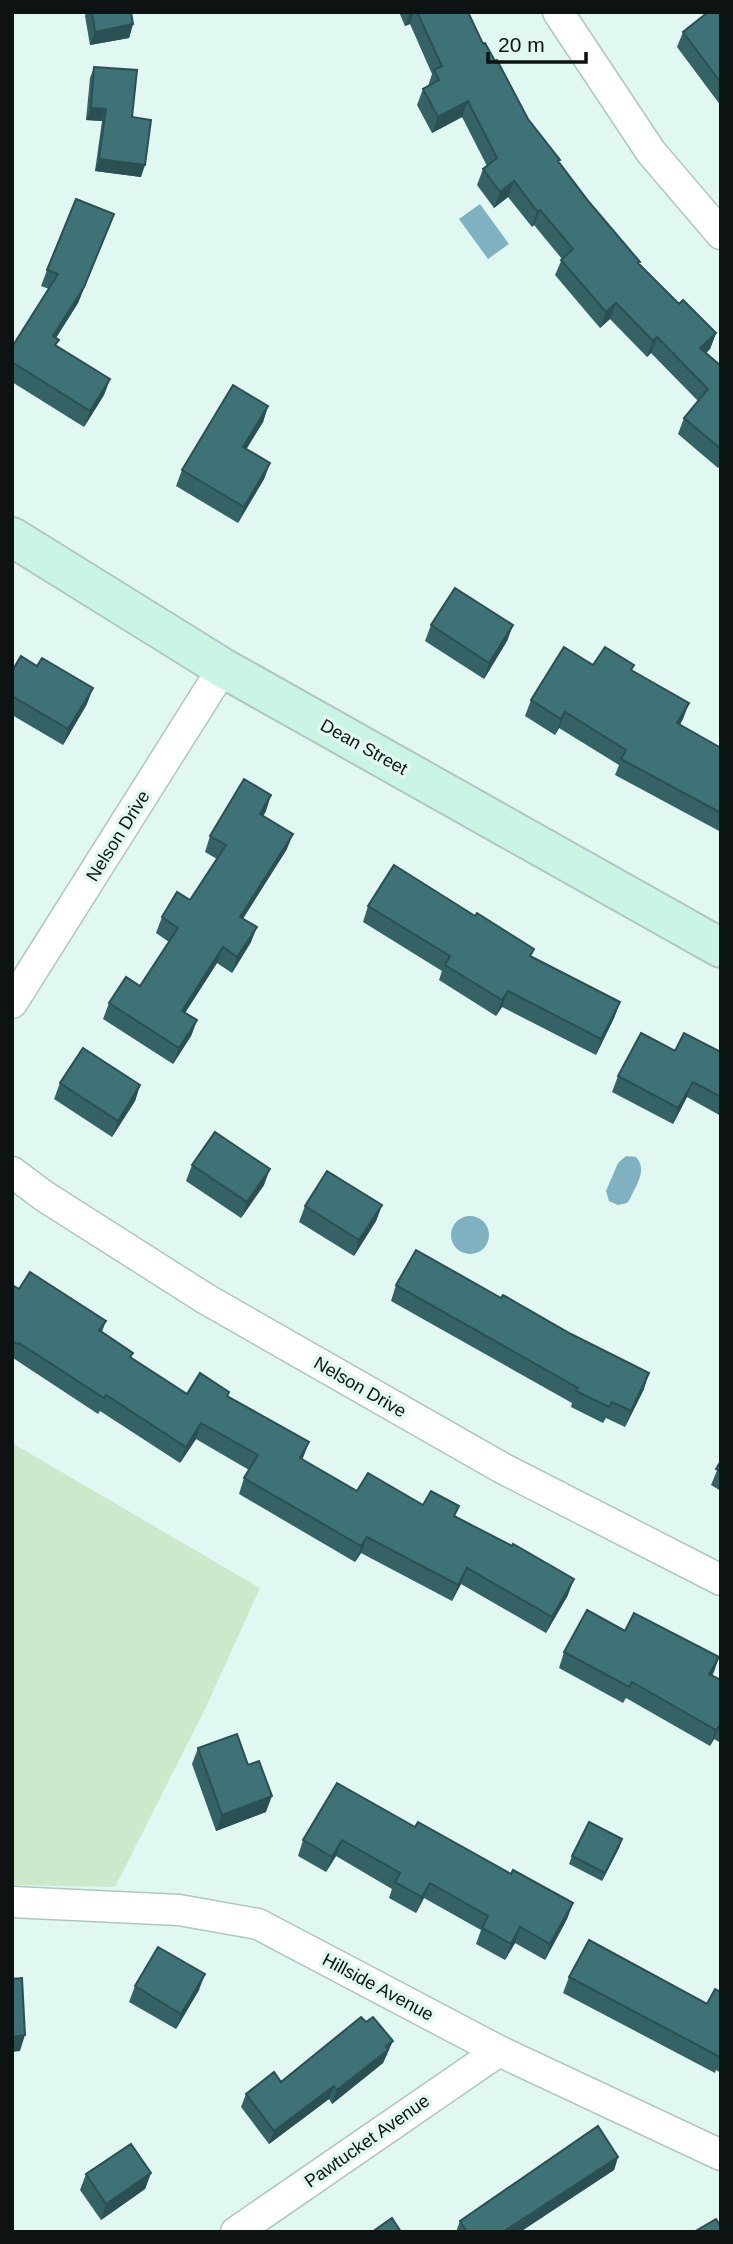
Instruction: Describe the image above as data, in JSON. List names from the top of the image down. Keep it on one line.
{"streets":{"street":["Dean Street","Nelson Drive","Hillside Avenue","Pawtucket Avenue"]},"crossings":[["Dean Street","Nelson Drive"],["Hillside Avenue","Pawtucket Avenue"]],"scale_bar":"20 m"}
